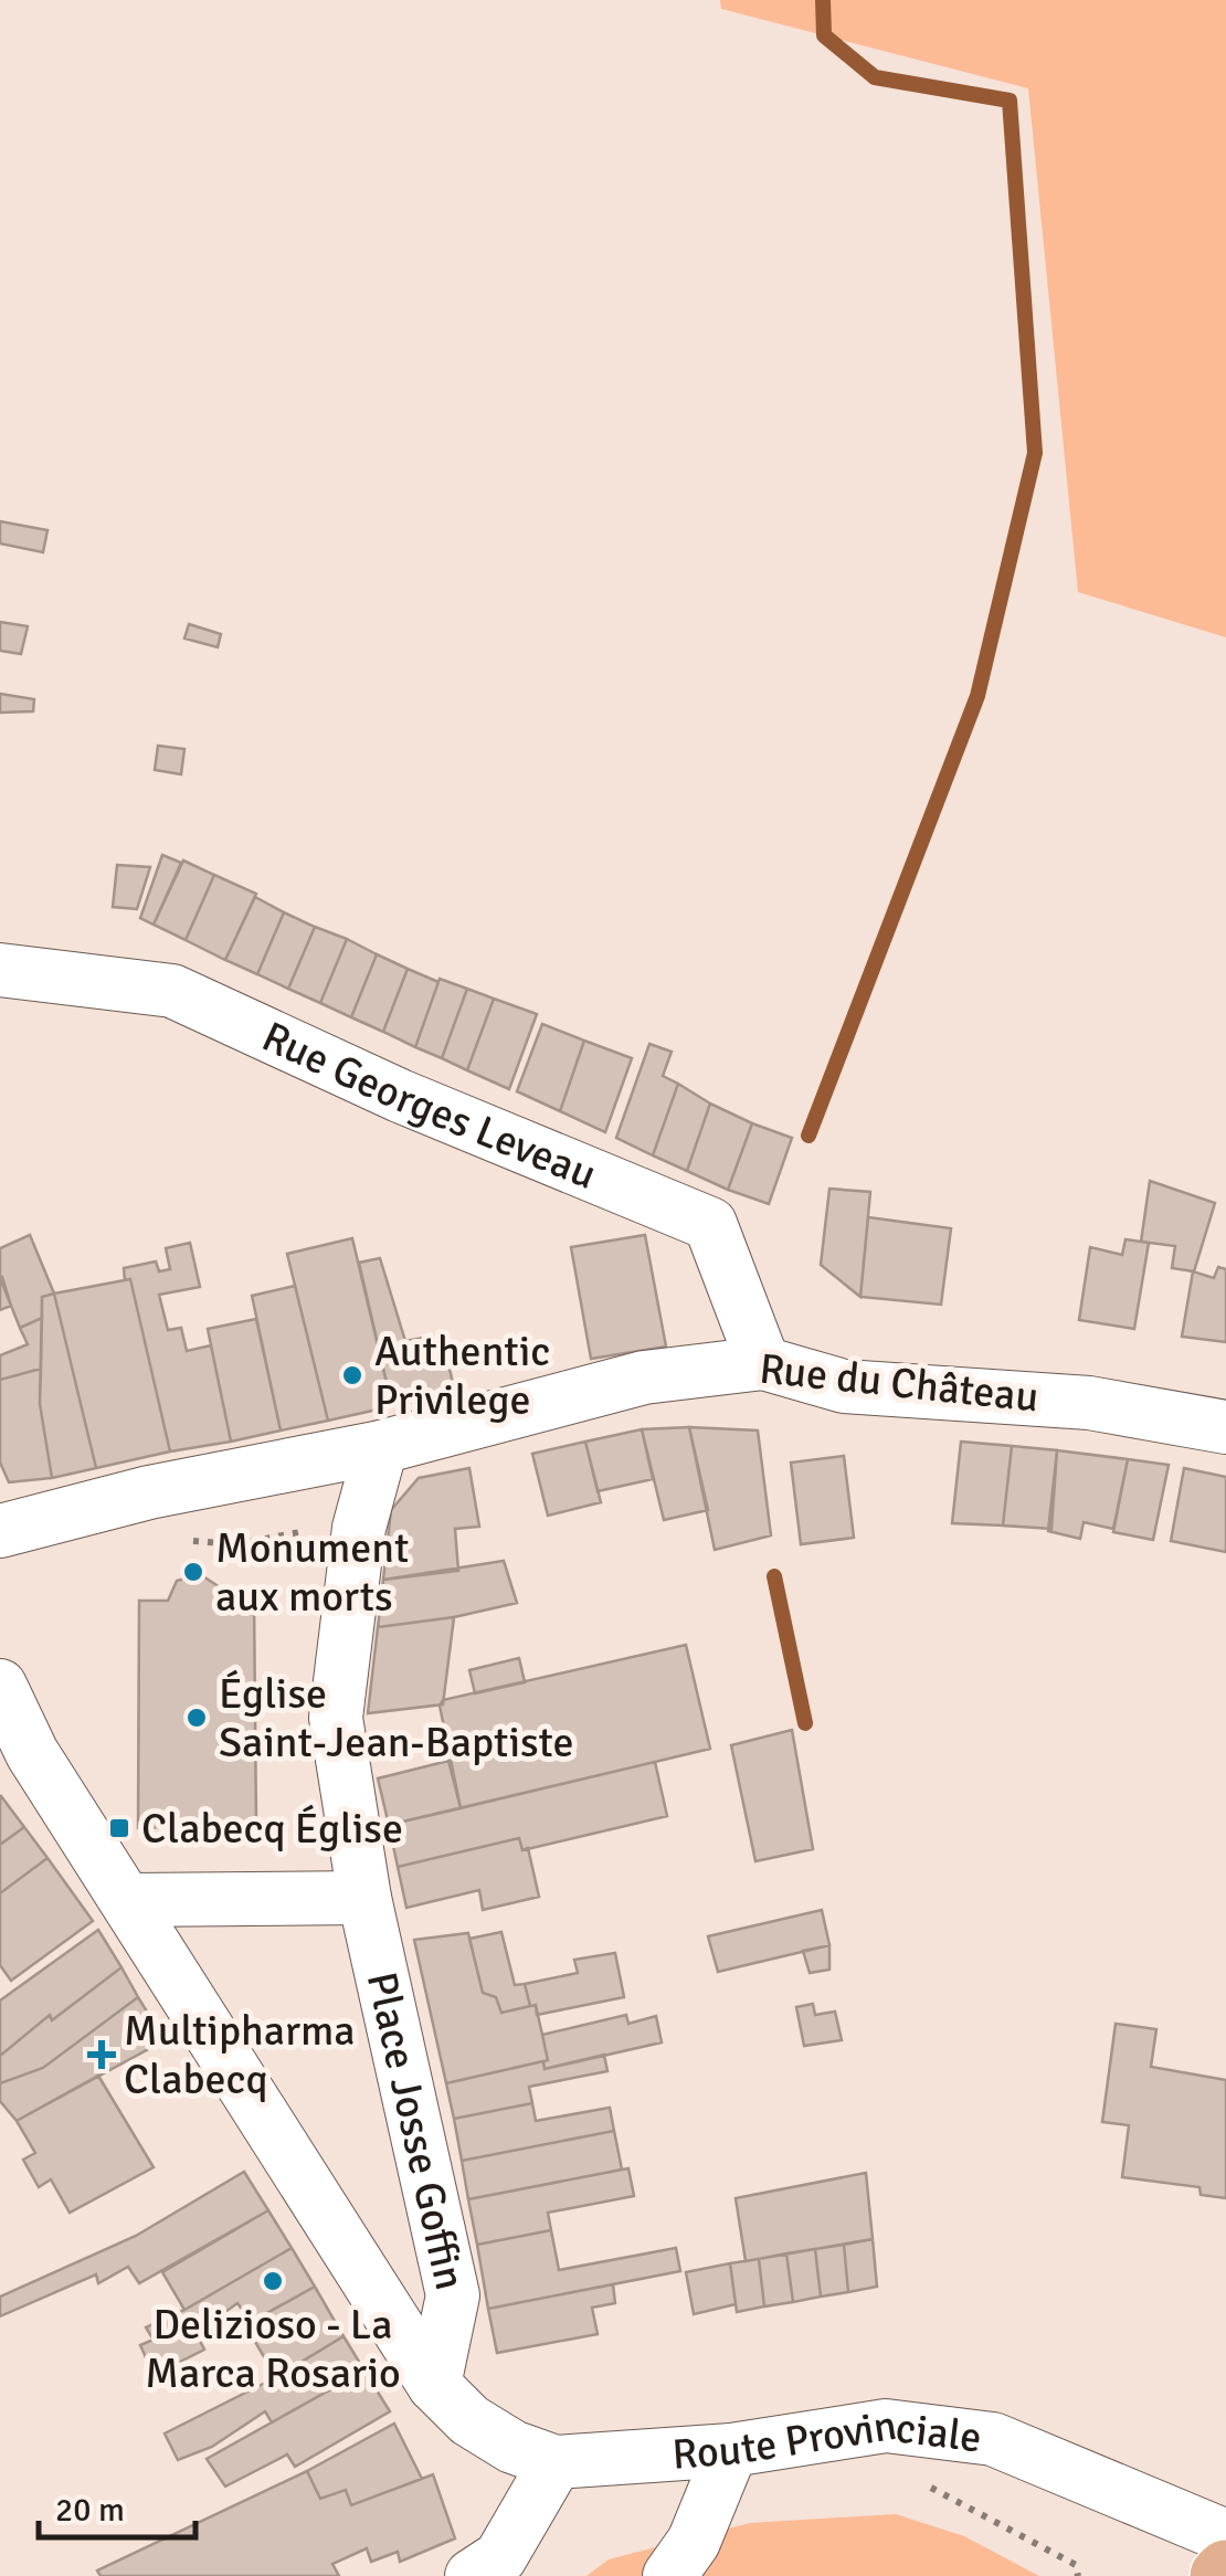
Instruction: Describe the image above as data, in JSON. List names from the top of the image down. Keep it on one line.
{"streets":{"street":["Rue Georges Leveau","Rue du Château","Place Josse Goffin","Route Provinciale"]},"crossings":[["Rue Georges Leveau","Rue du Château"],["Rue du Château","Place Josse Goffin"],["Place Josse Goffin","Route Provinciale"]],"places":{"other":["Authentic Privilege","Monument aux morts","Église Saint-Jean-Baptiste","Delizioso - La Marca Rosario"],"transit":["Clabecq Église"],"health":["Multipharma Clabecq"]},"scale_bar":"20 m"}
